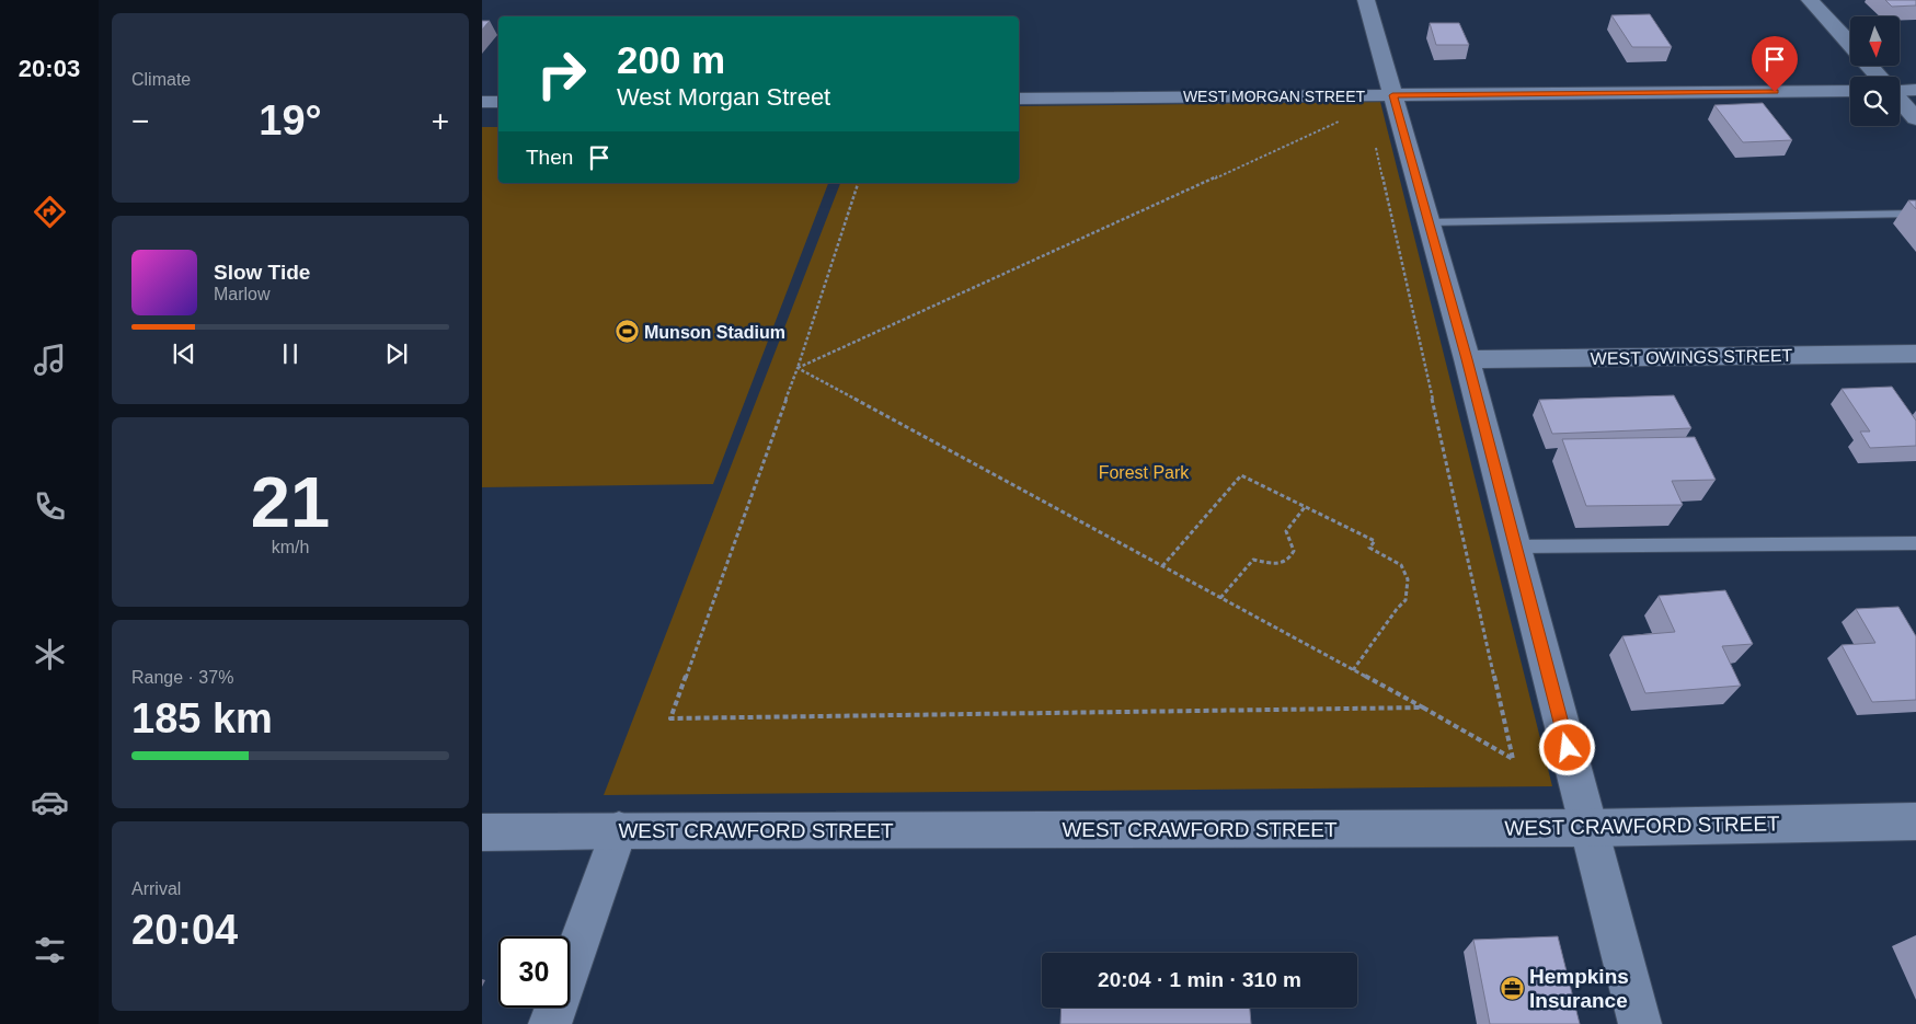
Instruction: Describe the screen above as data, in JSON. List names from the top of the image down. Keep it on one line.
{"streets":{"street":["WEST MORGAN STREET","WEST OWINGS STREET","WEST CRAWFORD STREET"]},"parks":["Forest Park"],"places":{"sports":["Munson Stadium"],"office":["Hempkins Insurance"]},"north":"bottom","page":{"tabs":"20:03","tile":["Climate",["21","km/h"],["Range · 37%","185 km"],["Arrival","20:04"]],"turn":["200 m","West Morgan Street"],"heat":["−","19°","+"],"then":"Then","song":["Slow Tide","Marlow"],"limit":"30","trip":"20:04 · 1 min · 310 m"}}
